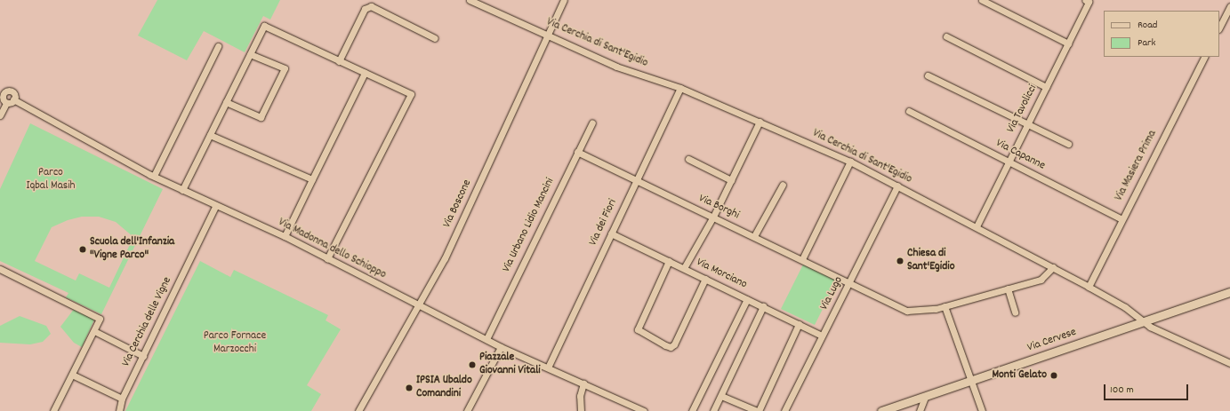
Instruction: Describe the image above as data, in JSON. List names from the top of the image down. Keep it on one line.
{"streets":{"main road":["Via Cervese"],"street":["Via Cerchia di Sant'Egidio","Via Tavolicci","Via Capanne","Via Masiera Prima","Via Boscone","Via Borghi","Via dei Fiori","Via Urbano Lidio Mancini","Via Madonna dello Schioppo","Via Morciano","Via Lugo","Via Cerchia delle Vigne"]},"crossings":[["Via Cerchia di Sant'Egidio","Via Tavolicci"],["Via Cerchia di Sant'Egidio","Via Masiera Prima"],["Via Cerchia di Sant'Egidio","Via Boscone"],["Via Cerchia di Sant'Egidio","Via Borghi"],["Via Cerchia di Sant'Egidio","Via dei Fiori"],["Via Cerchia di Sant'Egidio","Via Lugo"],["Via Cerchia di Sant'Egidio","Via Cervese"],["Via Tavolicci","Via Capanne"],["Via Capanne","Via Masiera Prima"],["Via Boscone","Via Madonna dello Schioppo"],["Via Borghi","Via dei Fiori"],["Via Borghi","Via Urbano Lidio Mancini"],["Via Borghi","Via Lugo"],["Via dei Fiori","Via Madonna dello Schioppo"],["Via dei Fiori","Via Morciano"],["Via Urbano Lidio Mancini","Via Madonna dello Schioppo"],["Via Madonna dello Schioppo","Via Cerchia delle Vigne"],["Via Morciano","Via Lugo"]],"parks":["Parco Iqbal Masih","Parco Fornace Marzocchi"],"places":["Scuola dell'Infanzia \"Vigne Parco\"","Chiesa di Sant'Egidio","Piazzale Giovanni Vitali","Monti Gelato","IPSIA Ubaldo Comandini"],"legend":["Road","Park"],"scale_bar":"100 m"}
